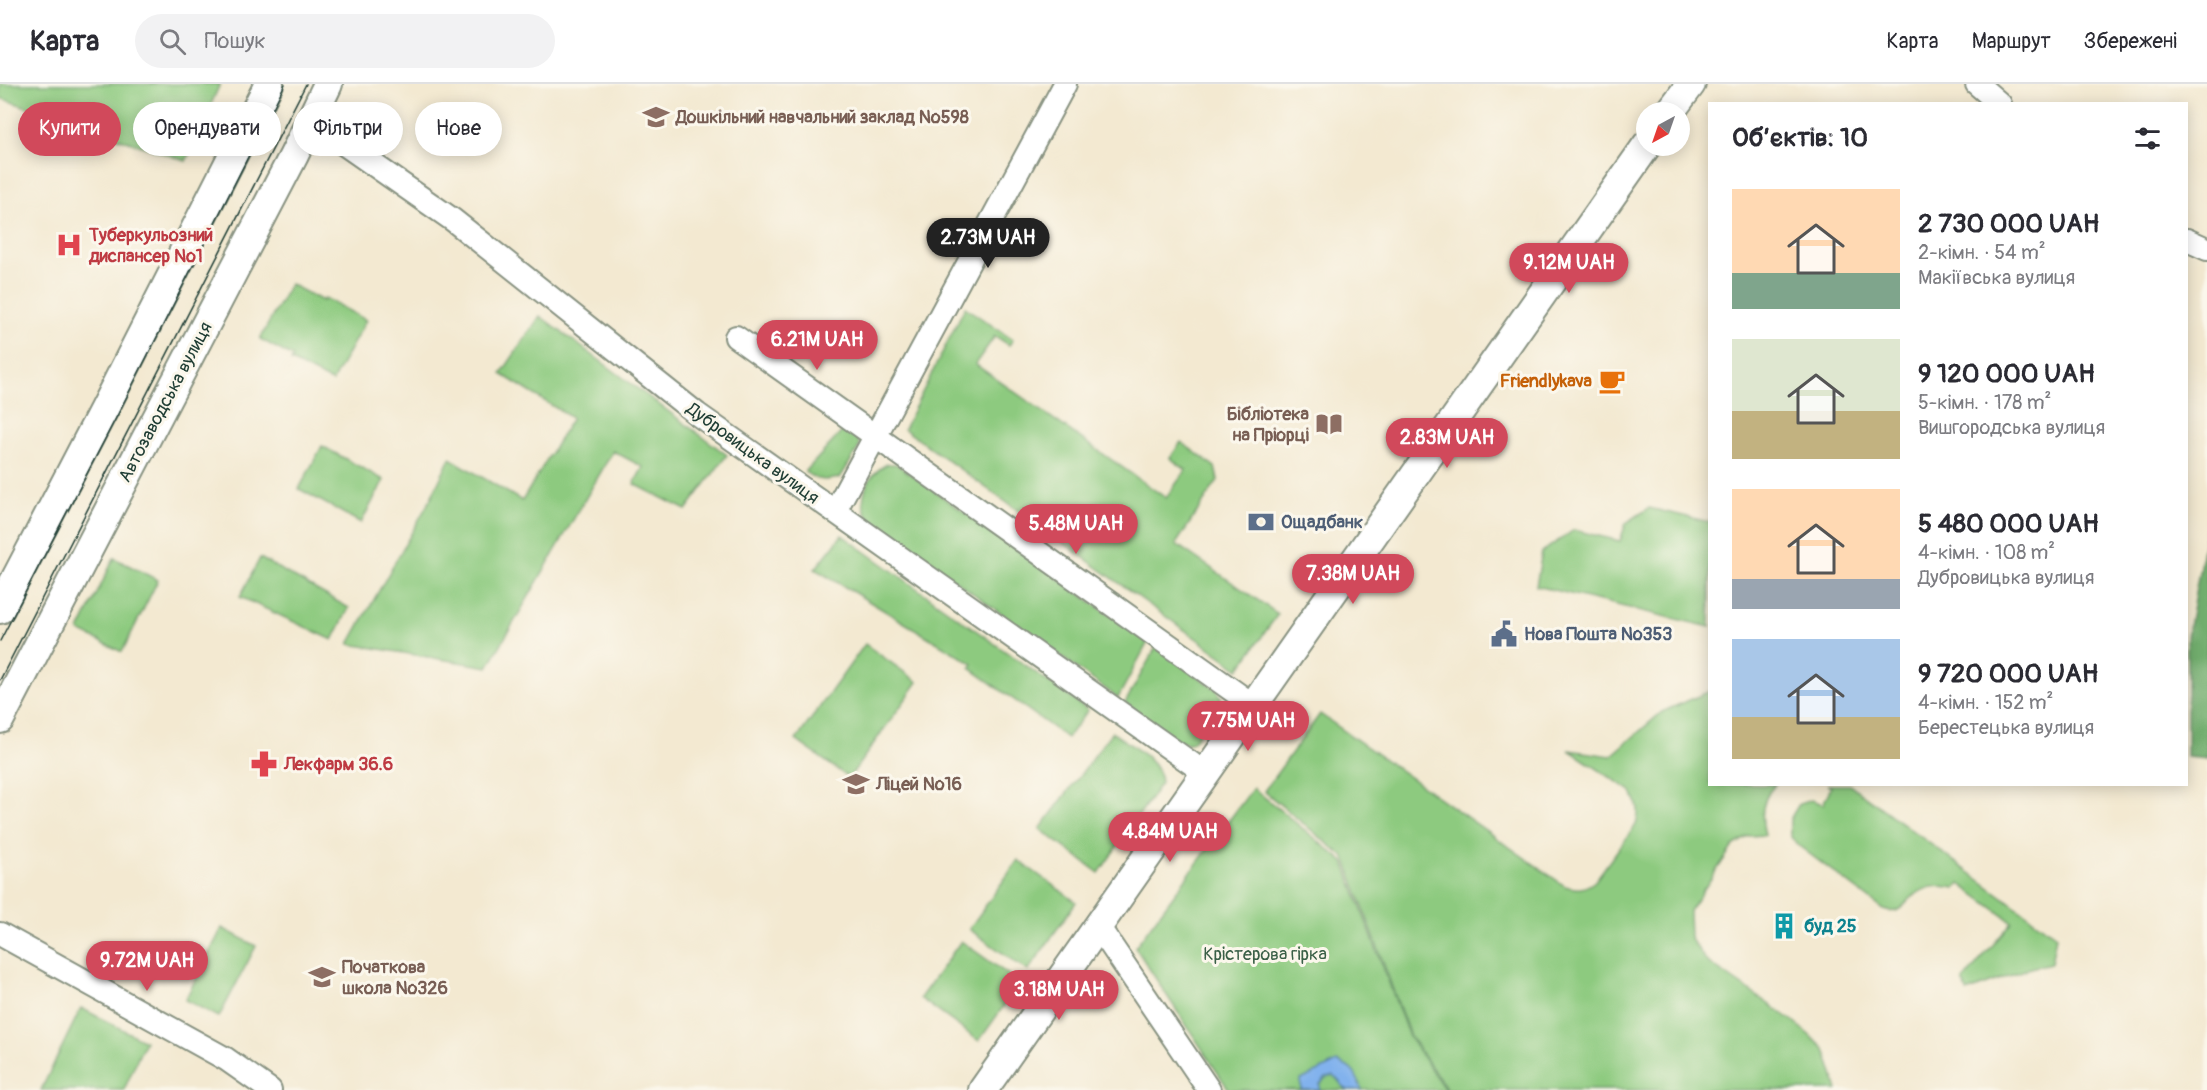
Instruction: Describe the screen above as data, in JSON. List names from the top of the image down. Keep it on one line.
{"streets":{"main road":["Автозаводська вулиця"],"street":["Дубровицька вулиця"]},"parks":["Крістерова гірка"],"places":{"school or university":["Дошкільний навчальний заклад №598","Ліцей №16","Початкова школа №326"],"hospital":["Туберкульозний диспансер №1"],"cafe":["Friendlykava"],"library":["Бібліотека на Пріорці"],"bank":["Ощадбанк"],"public building":["Нова Пошта №353"],"pharmacy":["Лекфарм 36.6"],"building":["буд 25"]},"north":"bottom left","page":{"header":"Карта","search":"Пошук","nav":["Карта","Маршрут","Збережені"],"chip":["Купити","Орендувати","Фільтри","Нове"],"heading":"Об’єктів: 10","list":[{"name":"2 730 000 UAH","note":"2-кімн. · 54 m² · Макіївська вулиця"},{"name":"9 120 000 UAH","note":"5-кімн. · 178 m² · Вишгородська вулиця"},{"name":"5 480 000 UAH","note":"4-кімн. · 108 m² · Дубровицька вулиця"},{"name":"9 720 000 UAH","note":"4-кімн. · 152 m² · Берестецька вулиця"}],"price":["2.73M UAH","9.12M UAH","6.21M UAH","2.83M UAH","5.48M UAH","7.38M UAH","7.75M UAH","4.84M UAH","9.72M UAH","3.18M UAH"]}}
